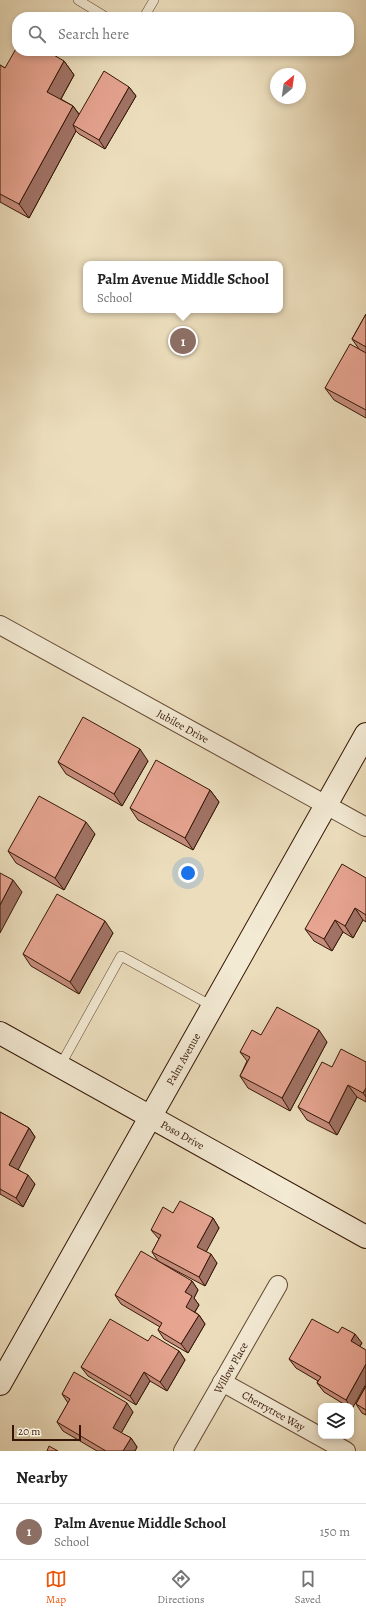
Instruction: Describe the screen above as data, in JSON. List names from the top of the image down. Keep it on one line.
{"streets":{"main road":["Palm Avenue","Poso Drive"],"street":["Jubilee Drive","Willow Place","Cherrytree Way"]},"crossings":[["Jubilee Drive","Palm Avenue"],["Palm Avenue","Poso Drive"],["Willow Place","Cherrytree Way"]],"scale_bar":"20 m","north":"top right","page":{"search":"Search here","popup":["Palm Avenue Middle School","School"],"pins":"1","scale":"20 m","heading":"Nearby","list":[{"mark":"1","name":"Palm Avenue Middle School","note":"School","value":"150 m"}],"nav":["Map","Directions","Saved"]}}
